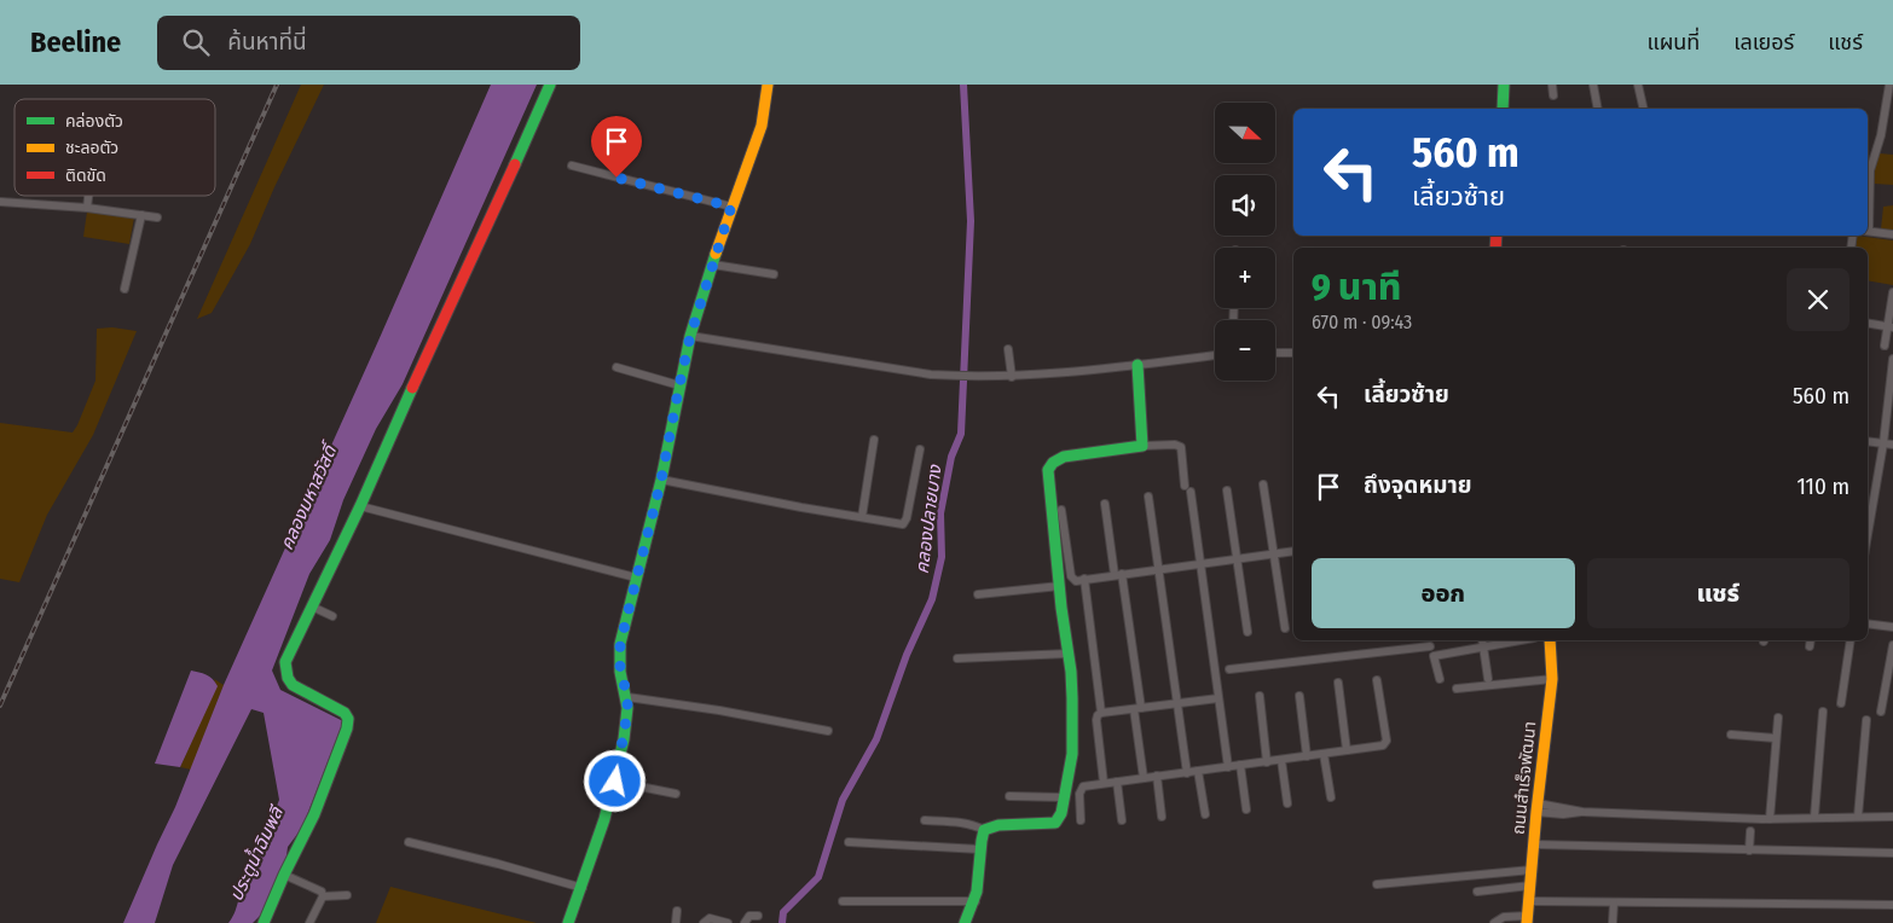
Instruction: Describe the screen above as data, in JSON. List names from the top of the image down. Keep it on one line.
{"streets":{"street":["ถนนสำเร็จพัฒนา"]},"water":["คลองมหาสวัสดิ์","คลองปลายบาง","ประตูน้ำฉิมพลี"],"legend":["คล่องตัว","ชะลอตัว","ติดขัด"],"north":"right","page":{"header":"Beeline","search":"ค้นหาที่นี่","nav":["แผนที่","เลเยอร์","แชร์"],"map_buttons":["+","−"],"turn":["560 m","เลี้ยวซ้าย"],"heading":["9 นาที","670 m · 09:43"],"list":[{"name":"เลี้ยวซ้าย","value":"560 m"},{"name":"ถึงจุดหมาย","value":"110 m"}],"buttons":["ออก","แชร์"]}}
